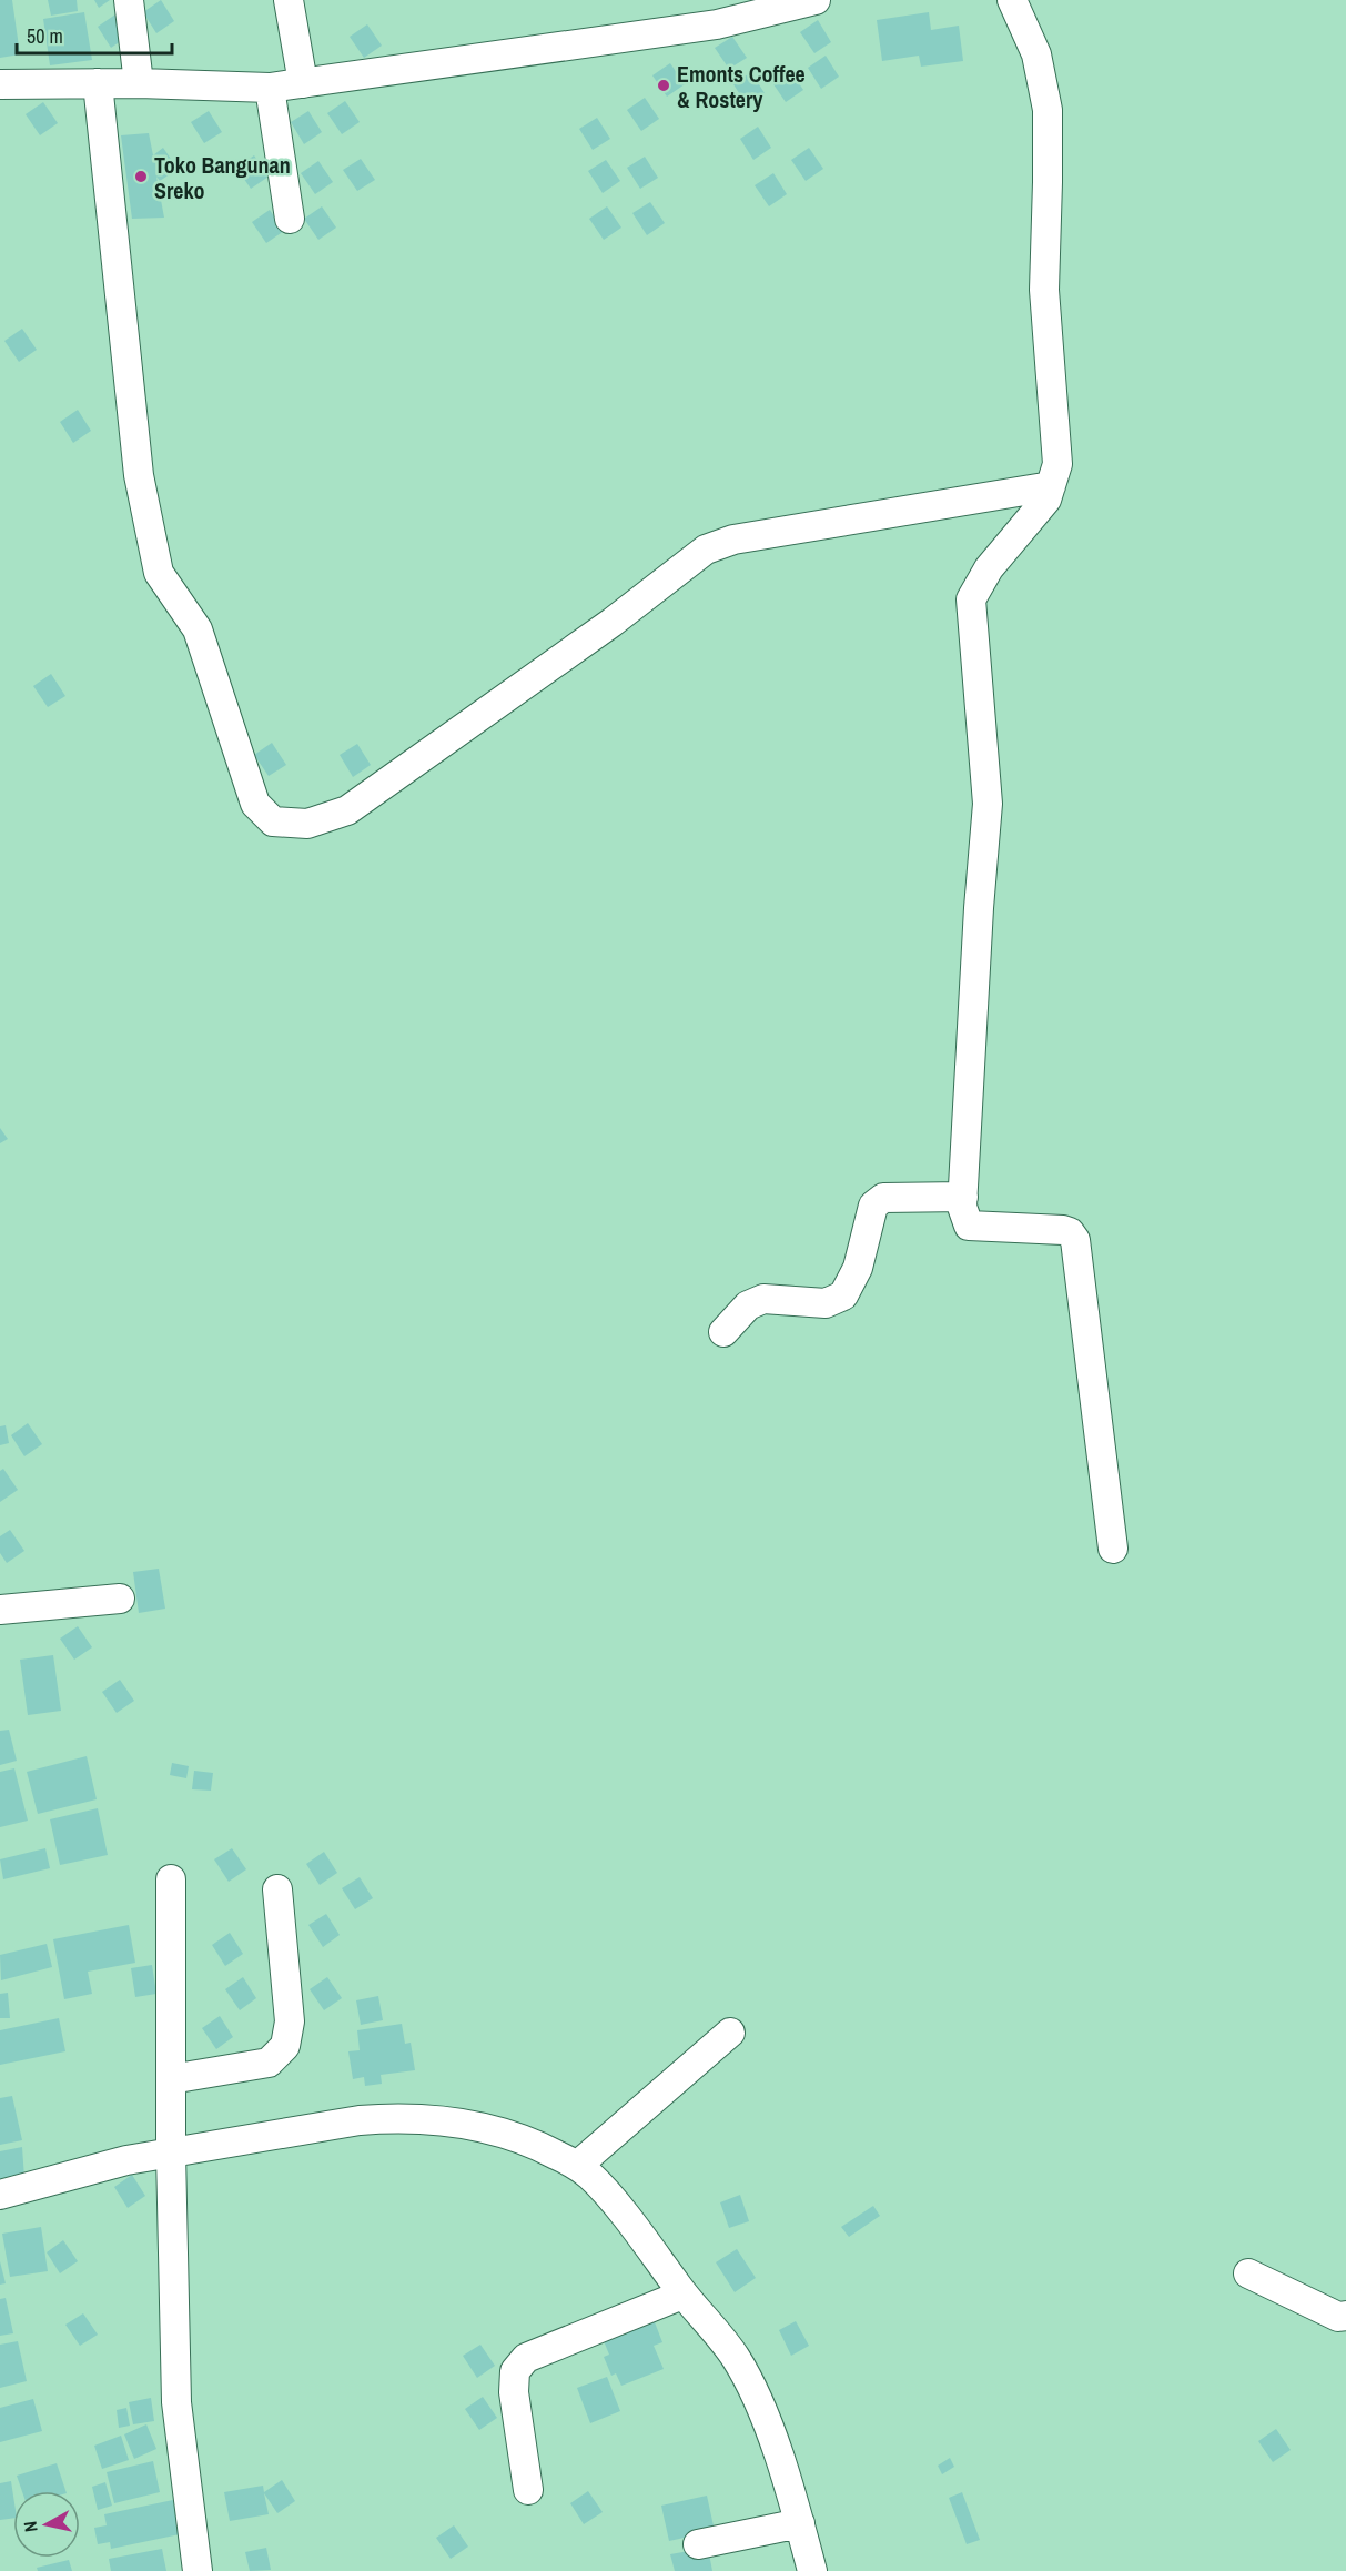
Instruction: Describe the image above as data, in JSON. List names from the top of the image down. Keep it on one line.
{"places":["Emonts Coffee & Rostery","Toko Bangunan Sreko"],"scale_bar":"50 m","north":"left"}
